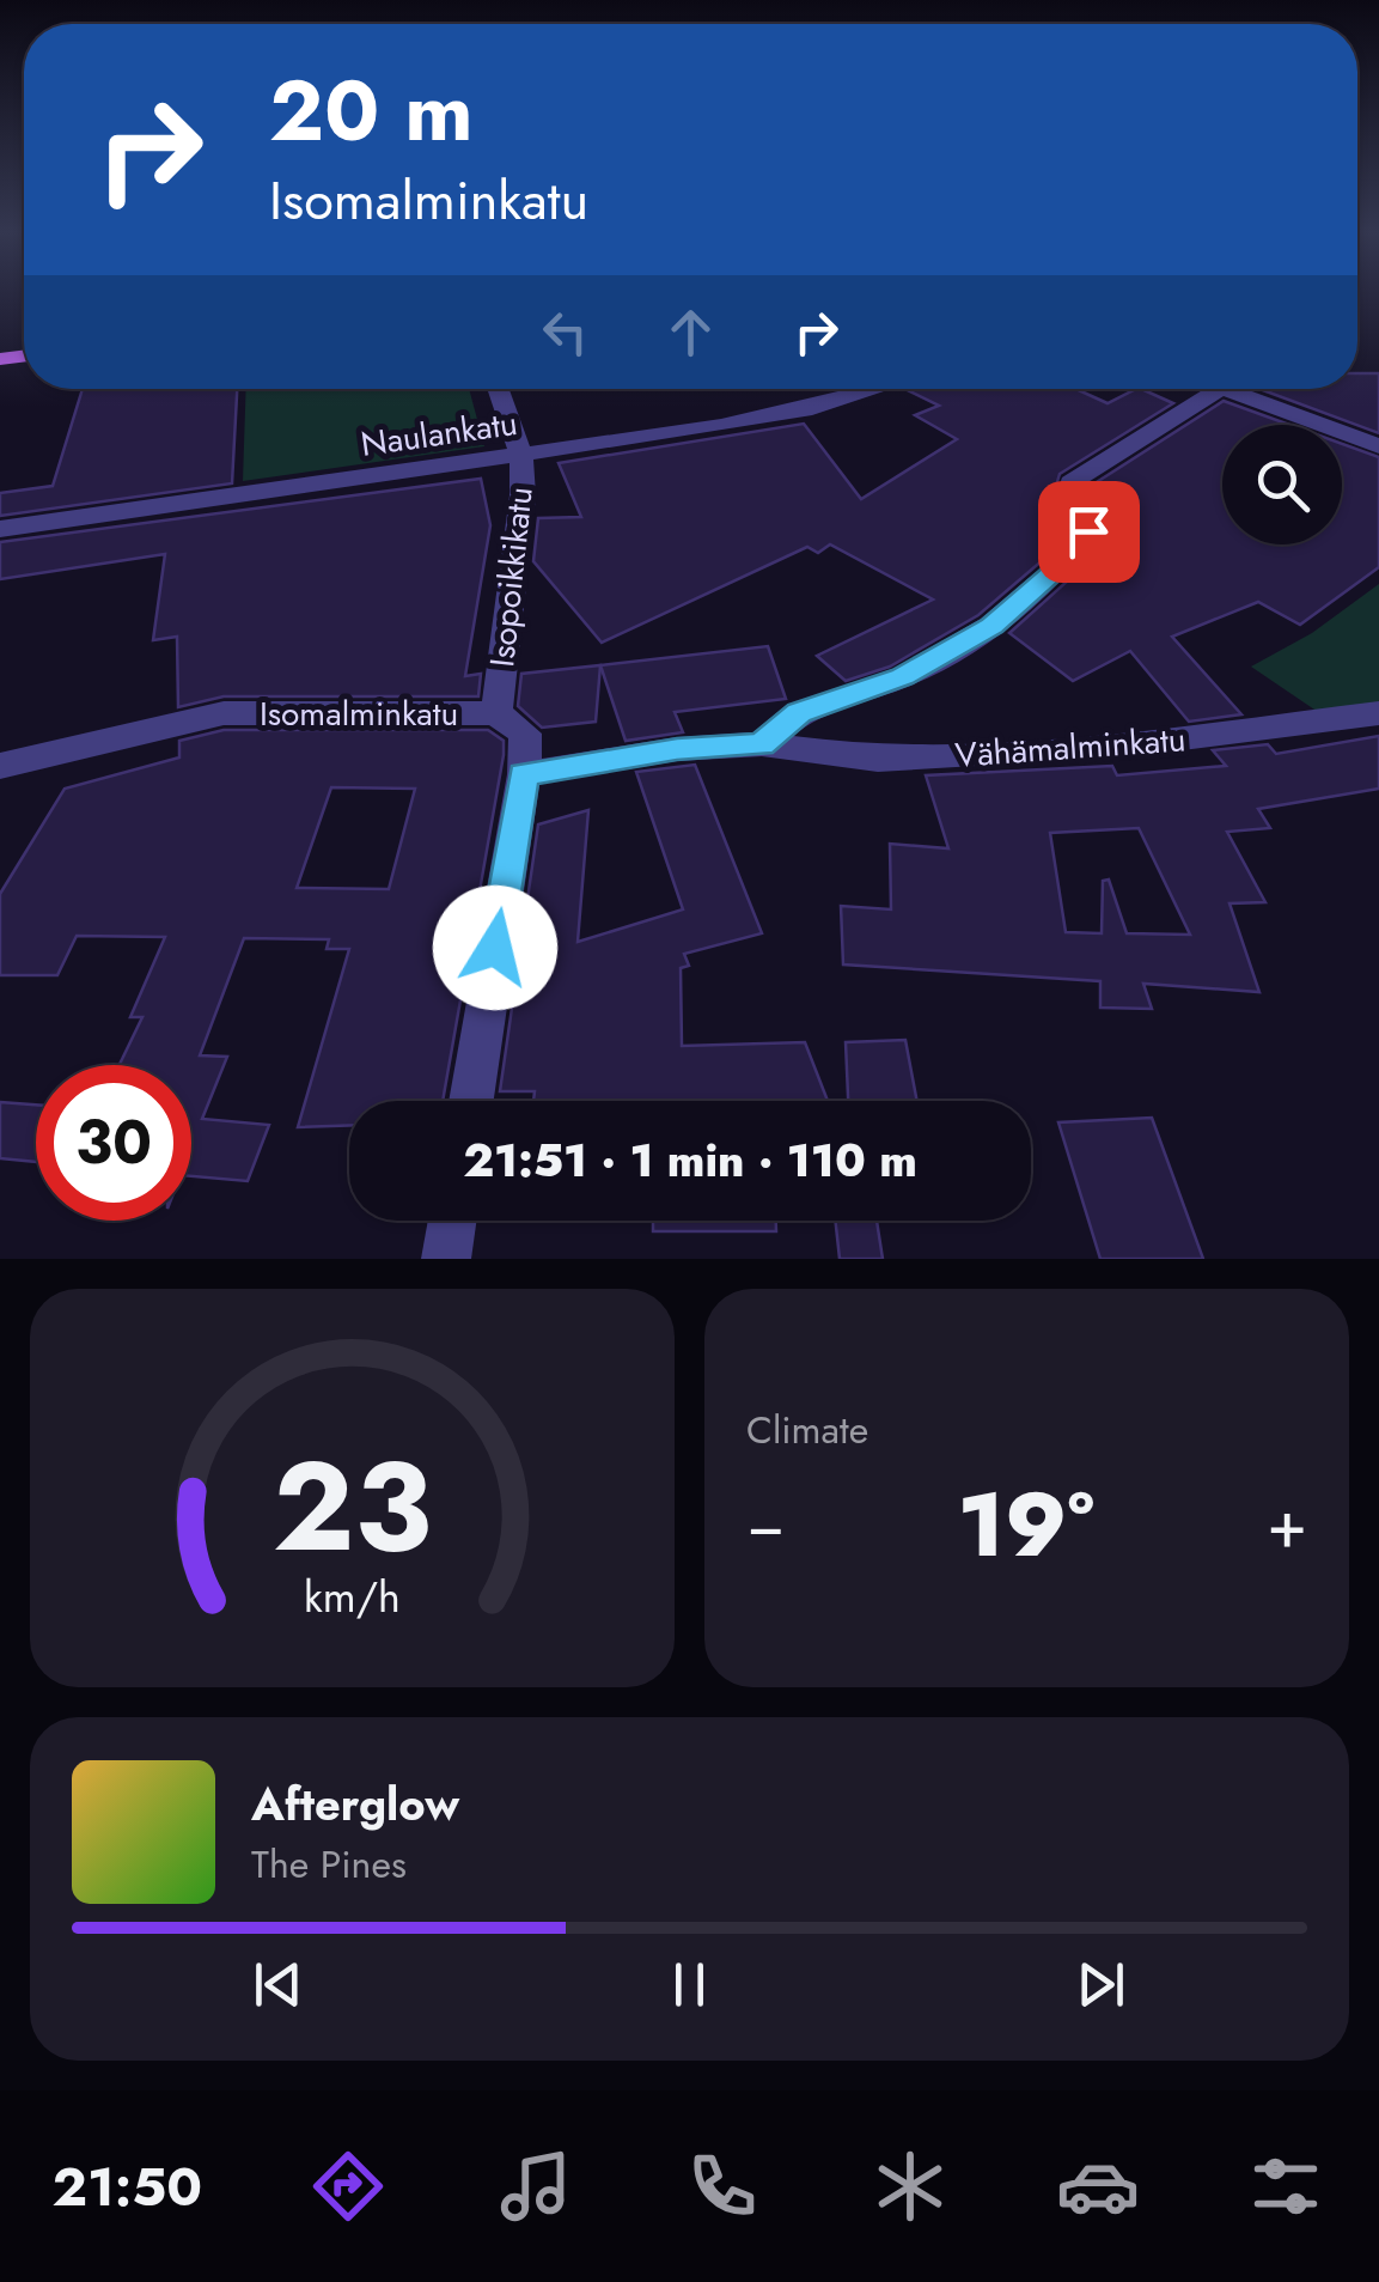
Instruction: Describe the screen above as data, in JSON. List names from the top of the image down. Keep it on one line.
{"streets":{"street":["Naulankatu","Isopoikkikatu","Isomalminkatu","Vähämalminkatu"]},"crossings":[["Naulankatu","Isopoikkikatu"],["Isopoikkikatu","Isomalminkatu"]],"page":{"turn":["20 m","Isomalminkatu"],"limit":"30","trip":"21:51 · 1 min · 110 m","tile":"Climate","heat":["−","19°","+"],"song":["Afterglow","The Pines"],"tabs":"21:50","gauge":["23","km/h"]}}
